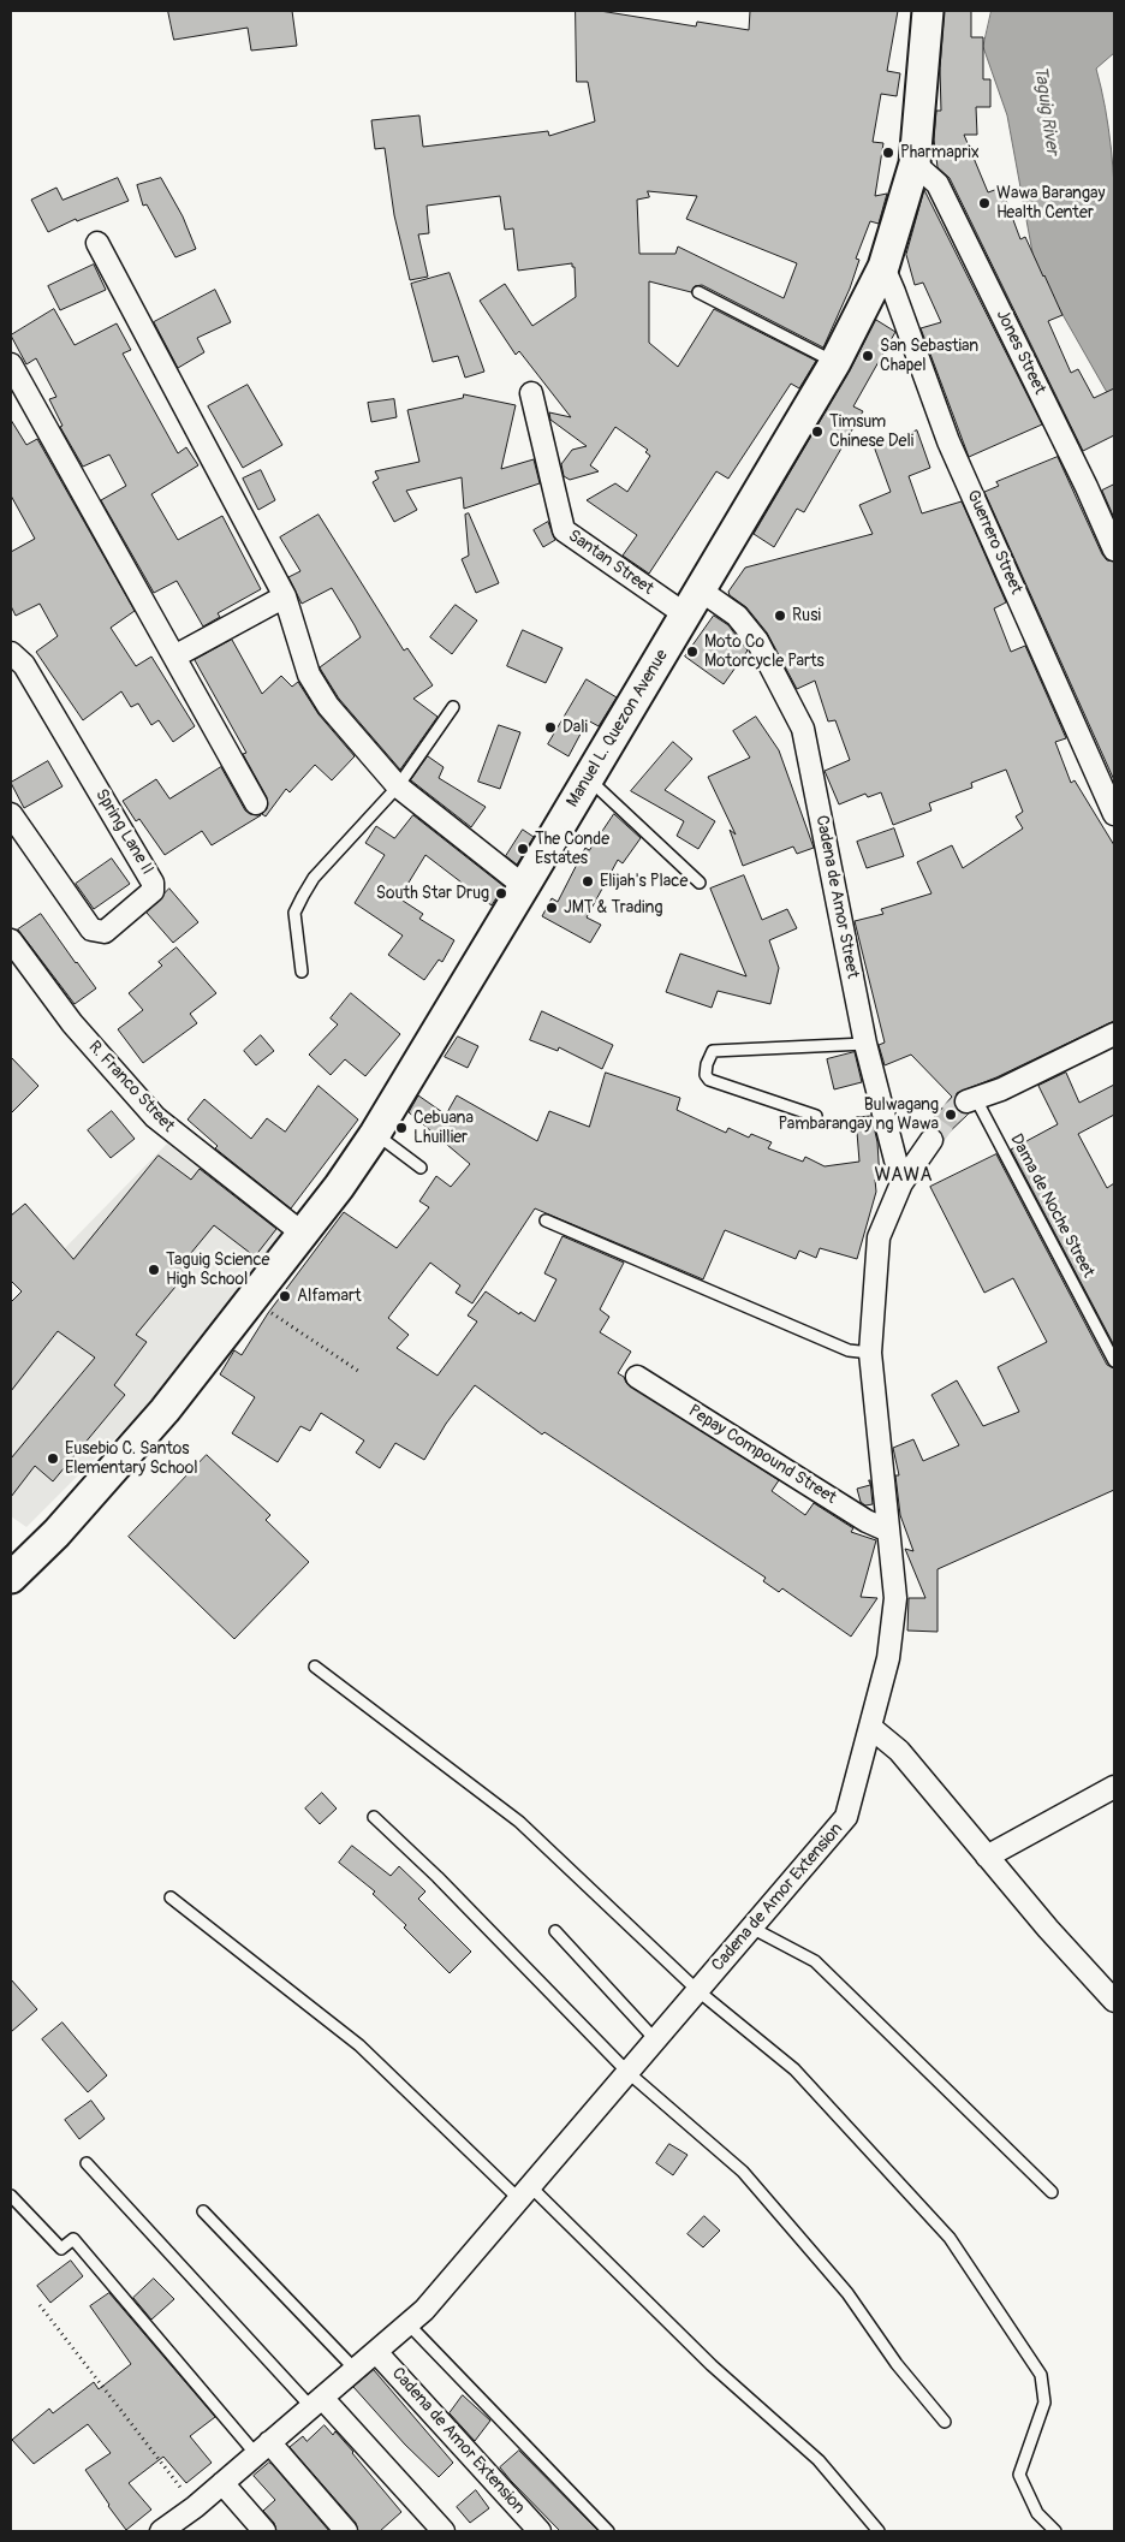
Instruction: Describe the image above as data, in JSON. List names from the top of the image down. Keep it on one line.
{"streets":{"main road":["Manuel L. Quezon Avenue"],"street":["Jones Street","Guerrero Street","Santan Street","Spring Lane II","Cadena de Amor Street","R. Franco Street","Pepay Compound Street","Cadena de Amor Extension"],"lane":["Dama de Noche Street"]},"crossings":[["Jones Street","Manuel L. Quezon Avenue"],["Guerrero Street","Manuel L. Quezon Avenue"],["Santan Street","Manuel L. Quezon Avenue"],["Santan Street","Cadena de Amor Street"],["Manuel L. Quezon Avenue","Cadena de Amor Street"],["Manuel L. Quezon Avenue","R. Franco Street"],["Cadena de Amor Street","Cadena de Amor Extension"],["Pepay Compound Street","Cadena de Amor Extension"]],"districts":["WAWA"],"water":["Taguig River"],"places":["Pharmaprix","Wawa Barangay Health Center","San Sebastian Chapel","Timsum Chinese Deli","Rusi","Moto Co Motorcycle Parts","Dali","The Conde Estates","Elijah's Place","South Star Drug","JMT & Trading","Bulwagang Pambarangay ng Wawa","Cebuana Lhuillier","Taguig Science High School","Alfamart","Eusebio C. Santos Elementary School"]}
